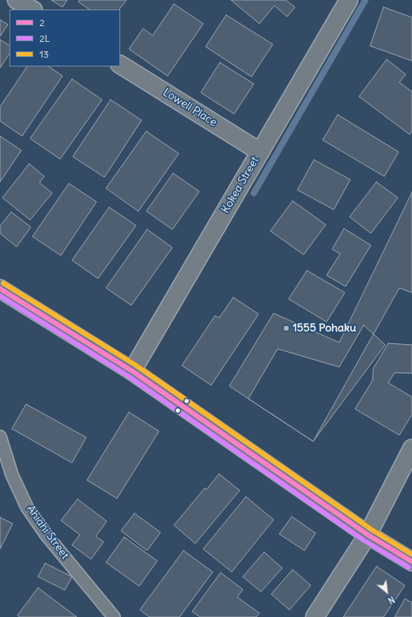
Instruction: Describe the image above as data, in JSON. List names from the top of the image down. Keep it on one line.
{"streets":{"street":["Lowell Place","Kokea Street"],"lane":["Ahiahi Street"]},"crossings":[["Lowell Place","Kokea Street"]],"places":["1555 Pohaku"],"lines":["transit line 13","transit line 2","transit line 2L"],"legend":["2","2L","13"],"north":"bottom right"}
